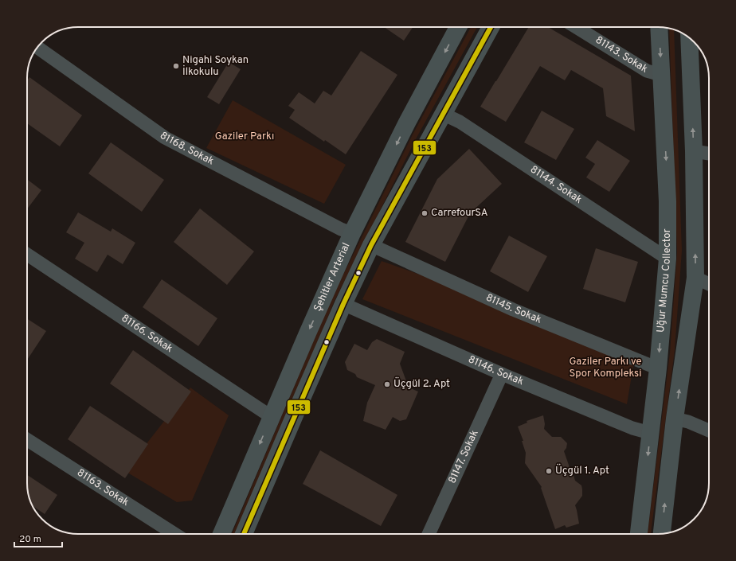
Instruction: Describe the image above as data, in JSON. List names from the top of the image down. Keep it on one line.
{"streets":{"main road":["Şehitler Arterial","Uğur Mumcu Collector"],"street":["81143. Sokak","81168. Sokak","81144. Sokak","81145. Sokak","81166. Sokak","81146. Sokak","81147. Sokak","81163. Sokak"]},"crossings":[["81143. Sokak","Uğur Mumcu Collector"],["81168. Sokak","Şehitler Arterial"],["81144. Sokak","Şehitler Arterial"],["81144. Sokak","Uğur Mumcu Collector"],["Şehitler Arterial","81145. Sokak"],["Şehitler Arterial","81166. Sokak"],["Şehitler Arterial","81146. Sokak"],["Uğur Mumcu Collector","81145. Sokak"],["Uğur Mumcu Collector","81146. Sokak"],["81146. Sokak","81147. Sokak"]],"parks":["Gaziler Parkı","Gaziler Parkı ve Spor Kompleksi"],"places":["Nigahi Soykan İlkokulu","CarrefourSA","Üçgül 2. Apt","Üçgül 1. Apt"],"lines":["transit line 153"],"scale_bar":"20 m"}
